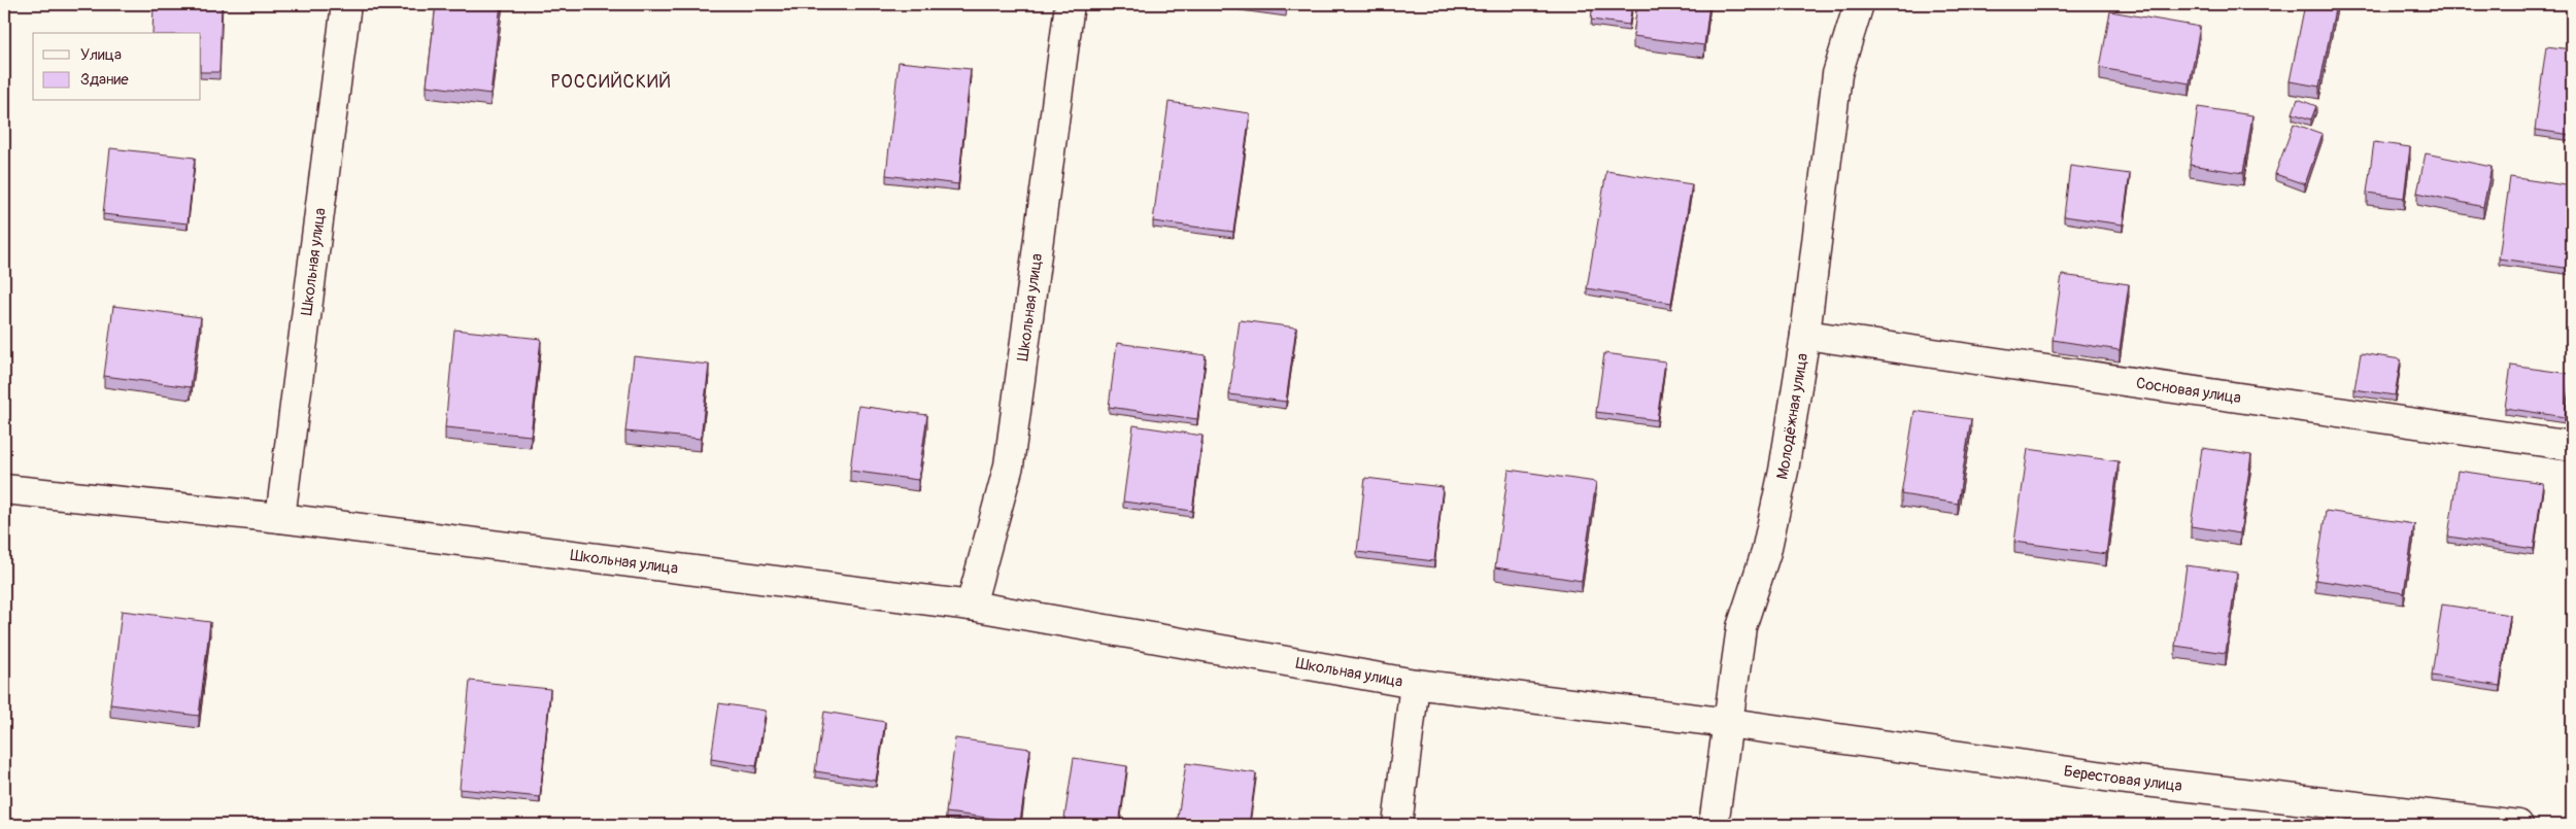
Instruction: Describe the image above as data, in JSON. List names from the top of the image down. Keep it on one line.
{"streets":{"street":["Школьная улица","Сосновая улица","Молодёжная улица","Берестовая улица"]},"crossings":[["Школьная улица","Молодёжная улица"],["Школьная улица","Берестовая улица"],["Сосновая улица","Молодёжная улица"],["Молодёжная улица","Берестовая улица"]],"districts":["РОССИЙСКИЙ"],"legend":["Улица","Здание"]}
